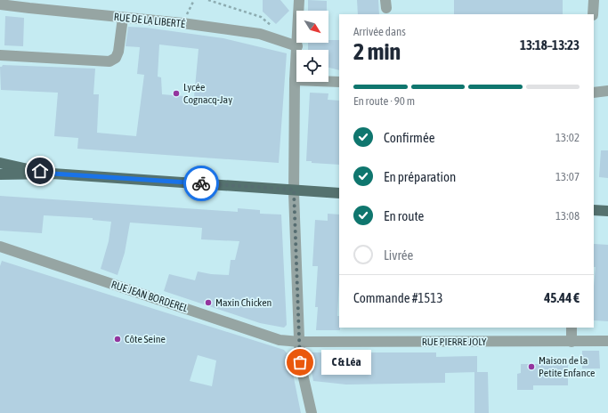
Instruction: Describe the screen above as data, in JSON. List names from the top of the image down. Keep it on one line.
{"streets":{"street":["RUE DE LA LIBERTÉ","RUE JEAN BORDEREL","RUE PIERRE JOLY"]},"crossings":[["RUE JEAN BORDEREL","RUE PIERRE JOLY"]],"places":["Lycée Cognacq-Jay","Maxin Chicken","Côte Seine","C & Léa","Maison de la Petite Enfance"],"north":"bottom right","page":{"heading":["2 min","Arrivée dans","13:18–13:23"],"panel":["Commande #1513","45.44 €"],"bar":"En route · 90 m","list":[["Confirmée","13:02"],["En préparation","13:07"],["En route","13:08"],"Livrée"],"bubble":"C & Léa"}}
